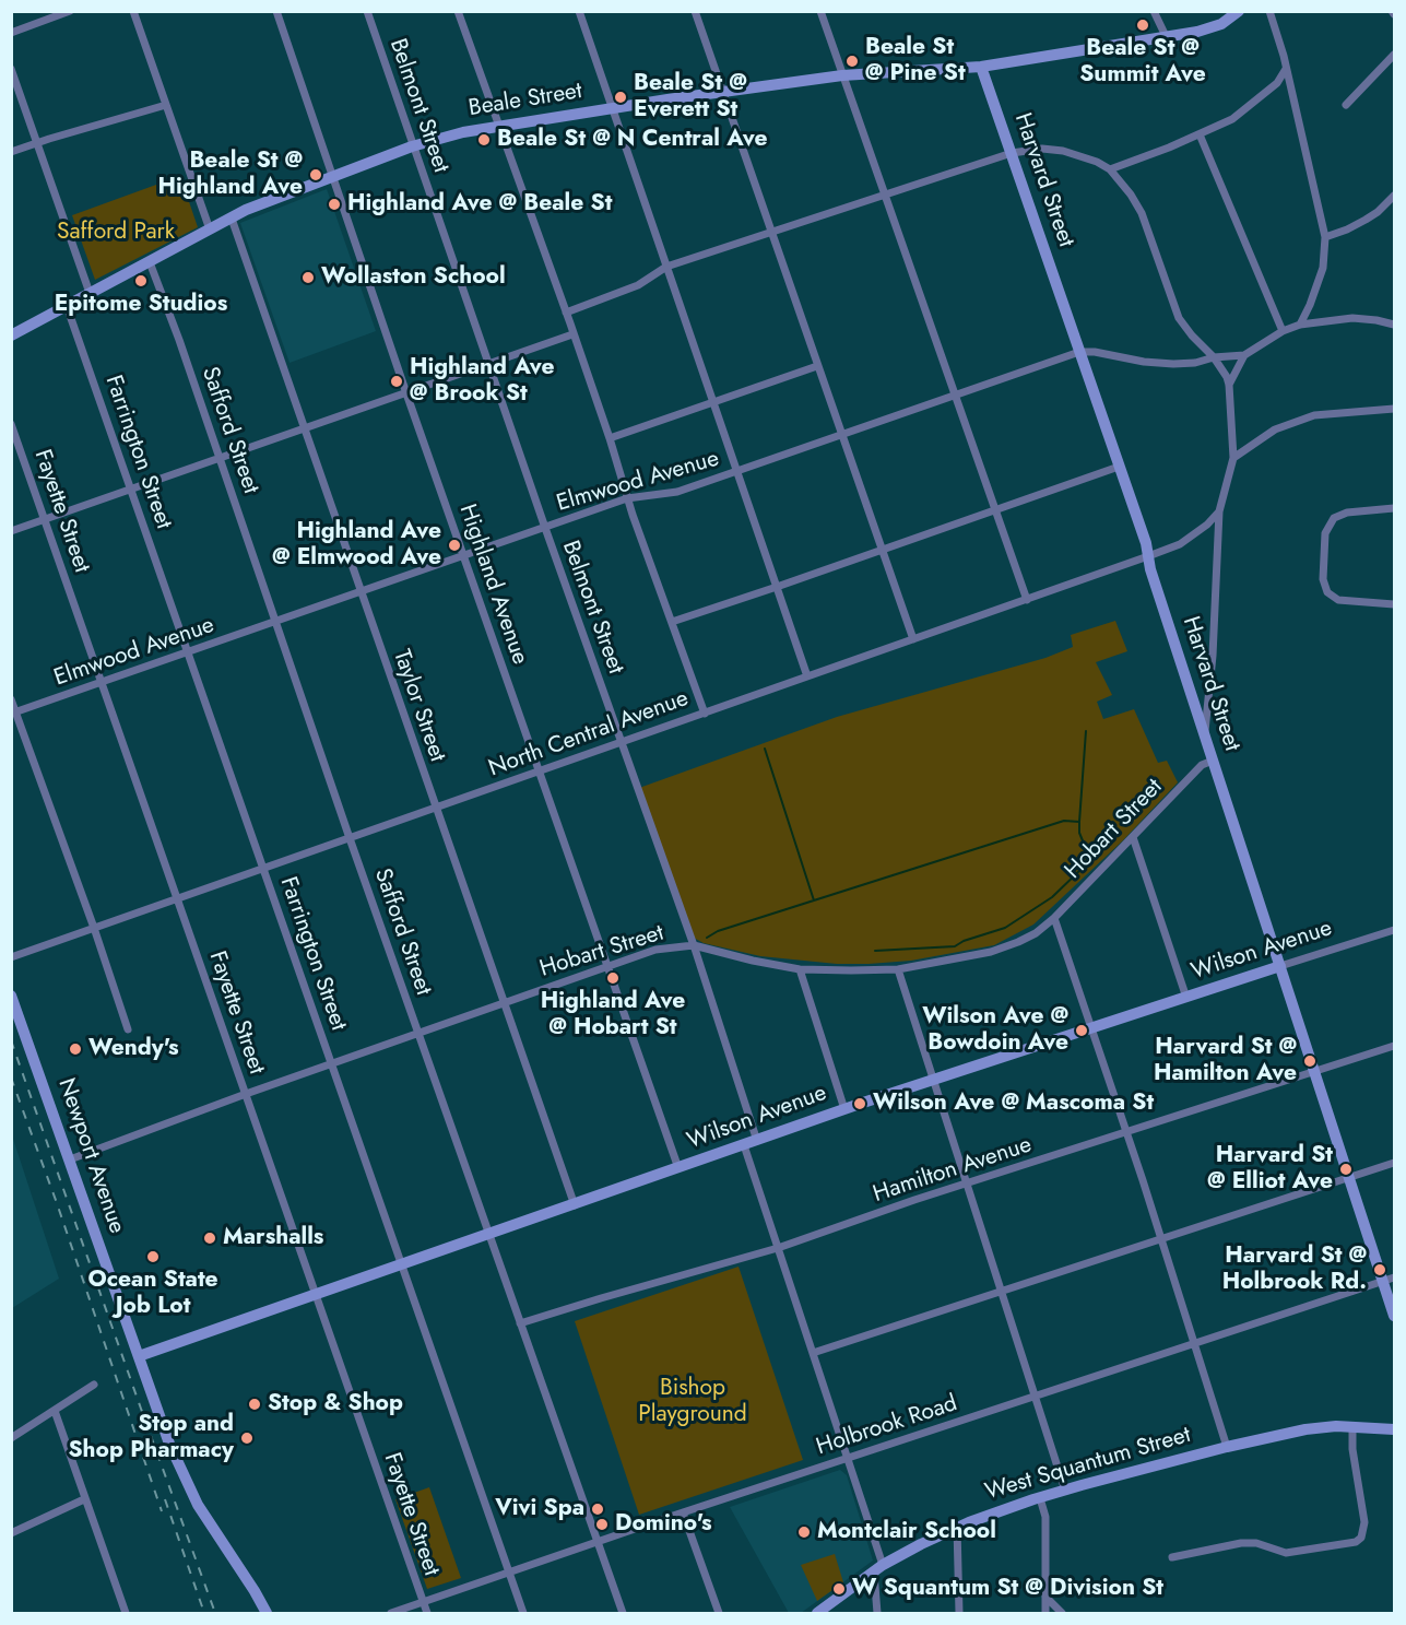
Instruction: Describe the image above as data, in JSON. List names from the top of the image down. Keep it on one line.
{"streets":{"main road":["Beale Street","Harvard Street","Wilson Avenue","Newport Avenue","West Squantum Street"],"street":["Belmont Street","Safford Street","Farrington Street","Elmwood Avenue","Fayette Street","Highland Avenue","Taylor Street","North Central Avenue","Hobart Street","Hamilton Avenue","Holbrook Road"]},"crossings":[["Beale Street","Belmont Street"],["Beale Street","Harvard Street"],["Beale Street","Safford Street"],["Beale Street","Farrington Street"],["Beale Street","Highland Avenue"],["Beale Street","Taylor Street"],["Beale Street","North Central Avenue"],["Belmont Street","Elmwood Avenue"],["Belmont Street","North Central Avenue"],["Belmont Street","Hobart Street"],["Belmont Street","Wilson Avenue"],["Harvard Street","Elmwood Avenue"],["Harvard Street","Hobart Street"],["Harvard Street","Wilson Avenue"],["Harvard Street","Hamilton Avenue"],["Harvard Street","Holbrook Road"],["Safford Street","Elmwood Avenue"],["Safford Street","North Central Avenue"],["Safford Street","Hobart Street"],["Safford Street","Wilson Avenue"],["Safford Street","Hamilton Avenue"],["Safford Street","Holbrook Road"],["Farrington Street","Elmwood Avenue"],["Farrington Street","North Central Avenue"],["Farrington Street","Hobart Street"],["Farrington Street","Wilson Avenue"],["Farrington Street","Holbrook Road"],["Elmwood Avenue","Fayette Street"],["Elmwood Avenue","Highland Avenue"],["Elmwood Avenue","Taylor Street"],["Elmwood Avenue","North Central Avenue"],["Fayette Street","North Central Avenue"],["Fayette Street","Hobart Street"],["Fayette Street","Wilson Avenue"],["Fayette Street","Holbrook Road"],["Highland Avenue","North Central Avenue"],["Highland Avenue","Hobart Street"],["Highland Avenue","Wilson Avenue"],["Taylor Street","North Central Avenue"],["Taylor Street","Hobart Street"],["Taylor Street","Wilson Avenue"],["Hobart Street","Newport Avenue"],["Wilson Avenue","Newport Avenue"]],"parks":["Safford Park","Bishop Playground"],"places":["Beale St @ Summit Ave","Beale St @ Pine St","Beale St @ Everett St","Beale St @ N Central Ave","Beale St @ Highland Ave","Highland Ave @ Beale St","Wollaston School","Epitome Studios","Highland Ave @ Brook St","Highland Ave @ Elmwood Ave","Highland Ave @ Hobart St","Wilson Ave @ Bowdoin Ave","Wendy's","Harvard St @ Hamilton Ave","Wilson Ave @ Mascoma St","Harvard St @ Elliot Ave","Marshalls","Ocean State Job Lot","Harvard St @ Holbrook Rd.","Stop & Shop","Stop and Shop Pharmacy","Vivi Spa","Domino's","Montclair School","W Squantum St @ Division St"]}
